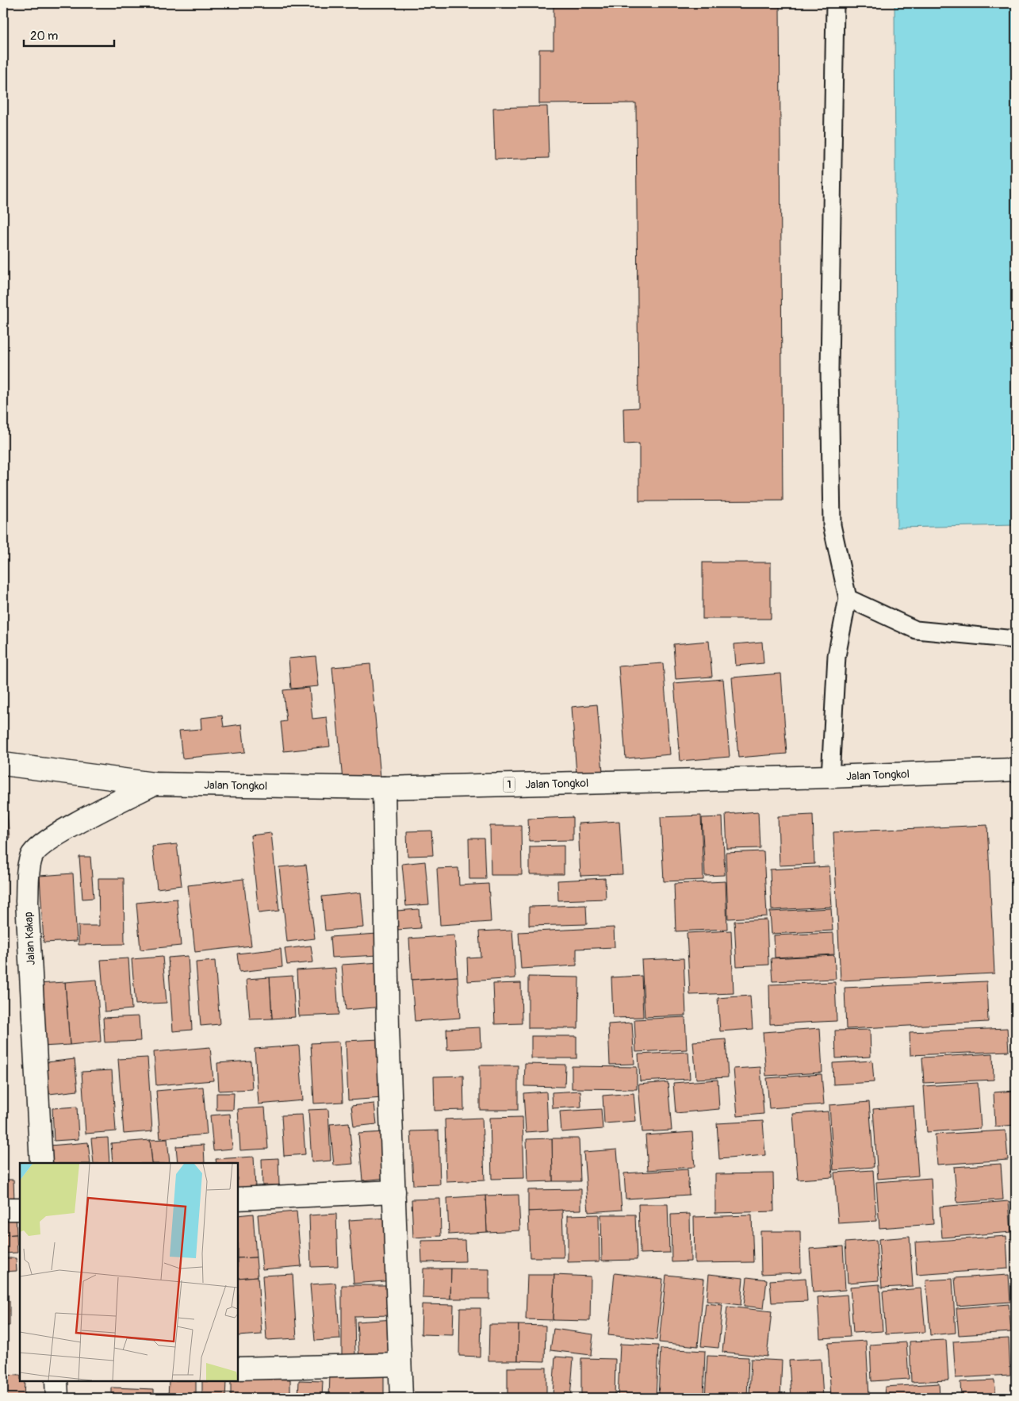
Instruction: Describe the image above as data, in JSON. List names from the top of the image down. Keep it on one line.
{"streets":{"main road":["Jalan Tongkol","1","Jalan Kakap"]},"crossings":[["Jalan Tongkol","Jalan Kakap"]],"scale_bar":"20 m"}
